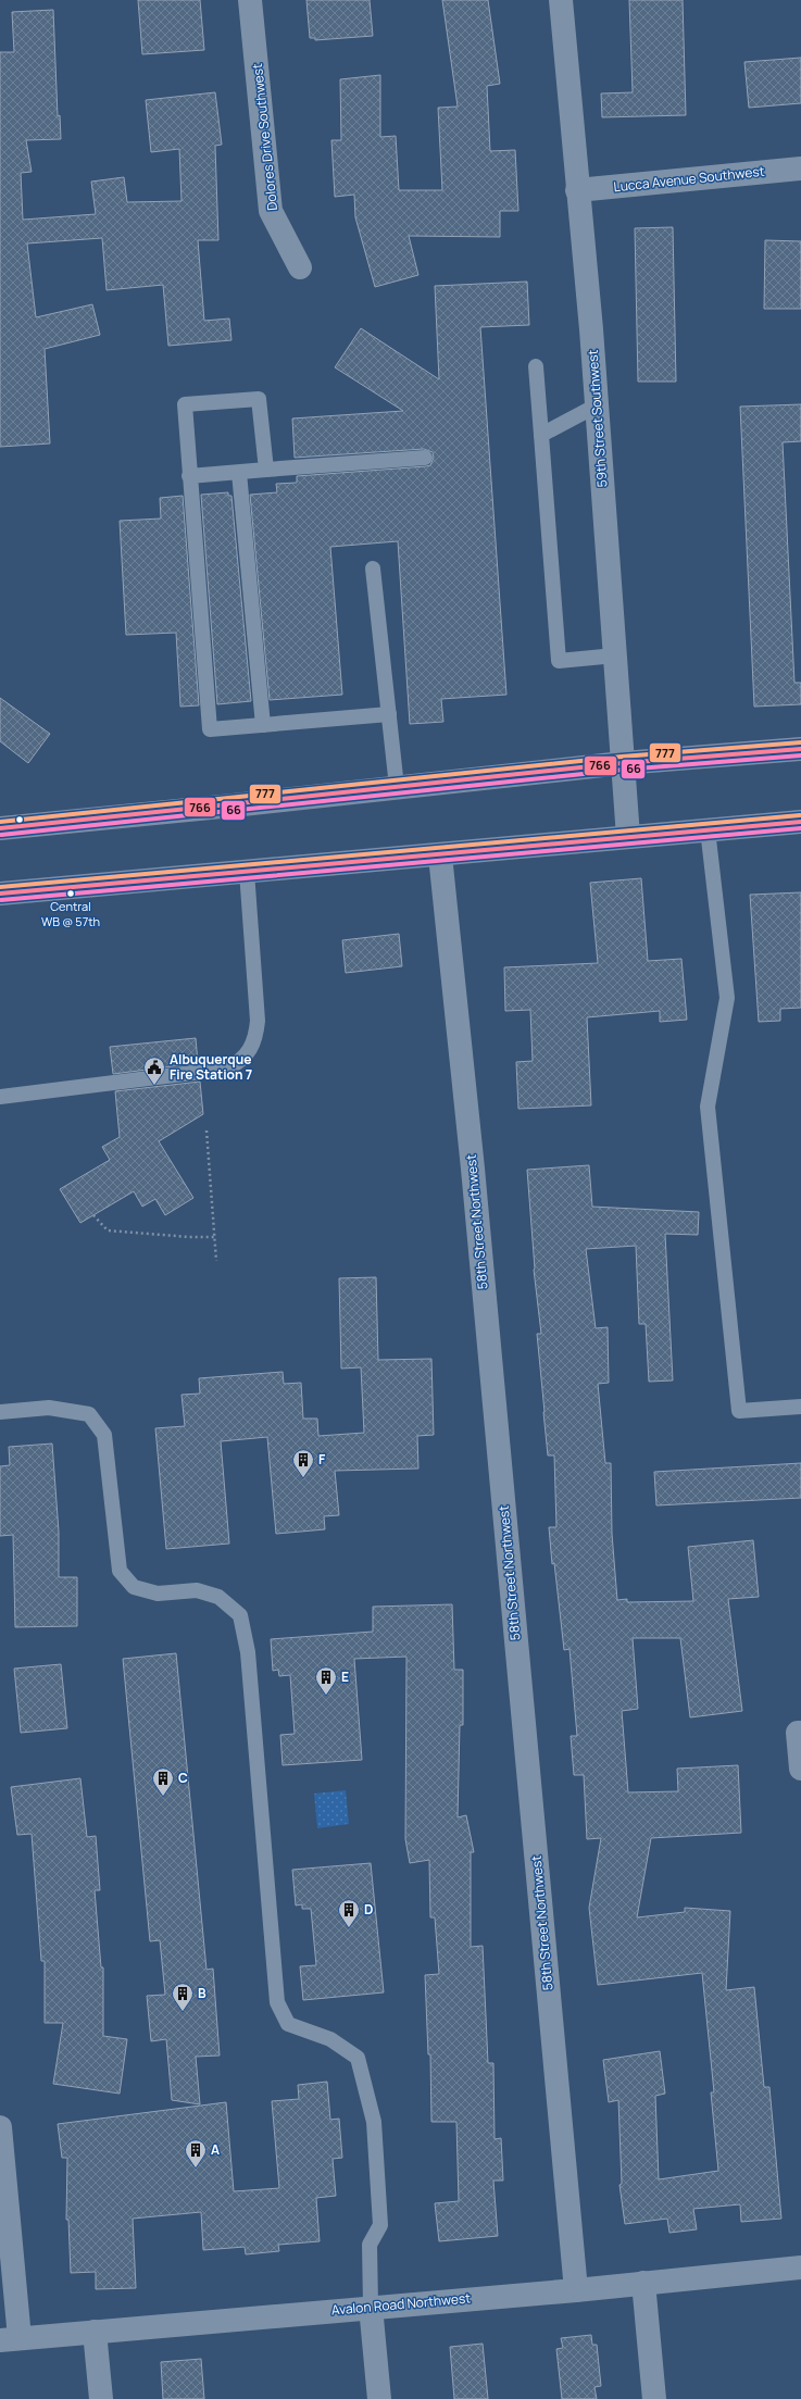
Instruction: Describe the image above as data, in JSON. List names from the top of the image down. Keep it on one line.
{"streets":{"street":["Dolores Drive Southwest","Lucca Avenue Southwest","59th Street Southwest","58th Street Northwest","Avalon Road Northwest"]},"crossings":[["Lucca Avenue Southwest","59th Street Southwest"],["58th Street Northwest","Avalon Road Northwest"]],"places":{"other":["Central WB @ 57th"],"public building":["Albuquerque Fire Station 7"],"building":["F","E","C","D","B","A"]},"lines":["transit line 777","transit line 766","transit line 66"]}
